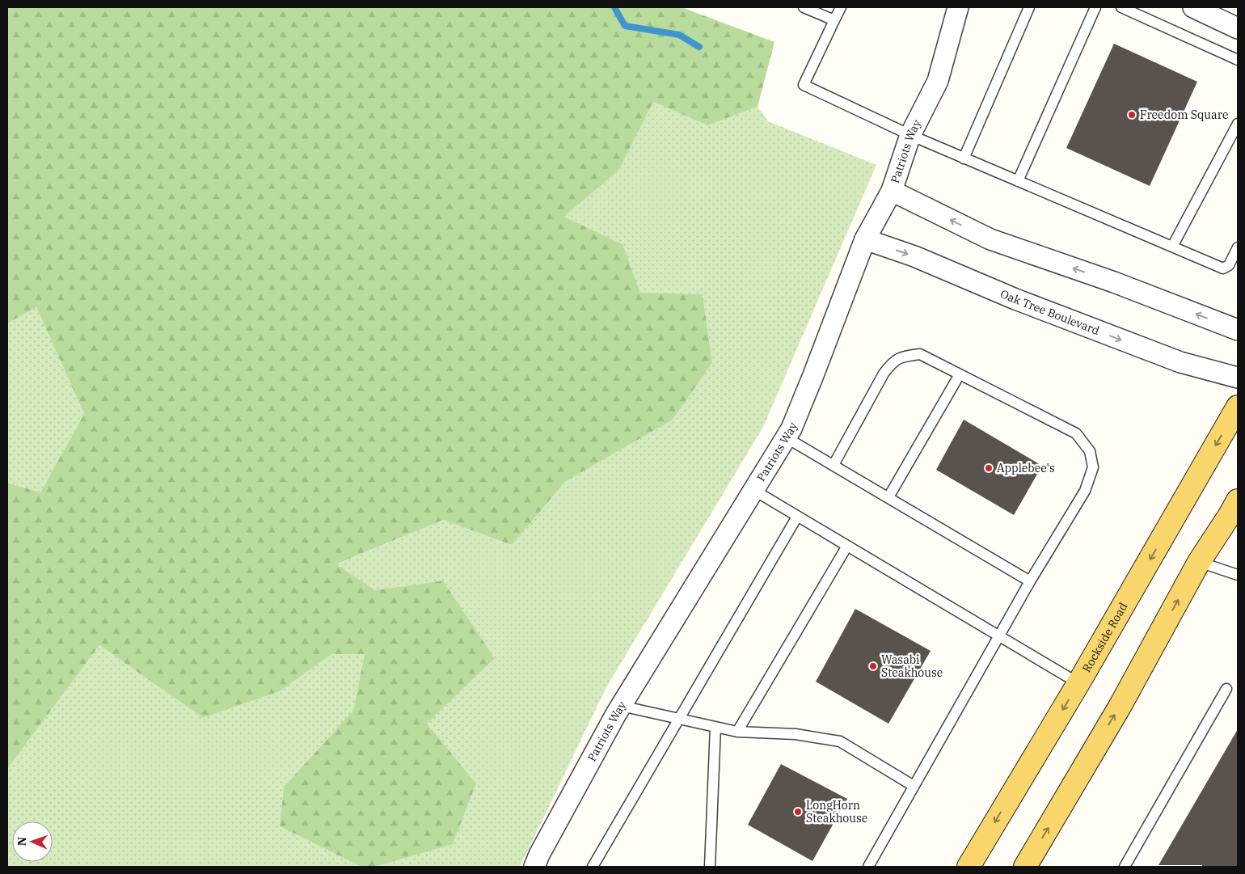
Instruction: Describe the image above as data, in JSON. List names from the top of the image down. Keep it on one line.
{"streets":{"main road":["Rockside Road"],"street":["Patriots Way","Oak Tree Boulevard"]},"crossings":[["Patriots Way","Oak Tree Boulevard"]],"places":["Freedom Square","Applebee's","Wasabi Steakhouse","LongHorn Steakhouse"],"north":"left"}
